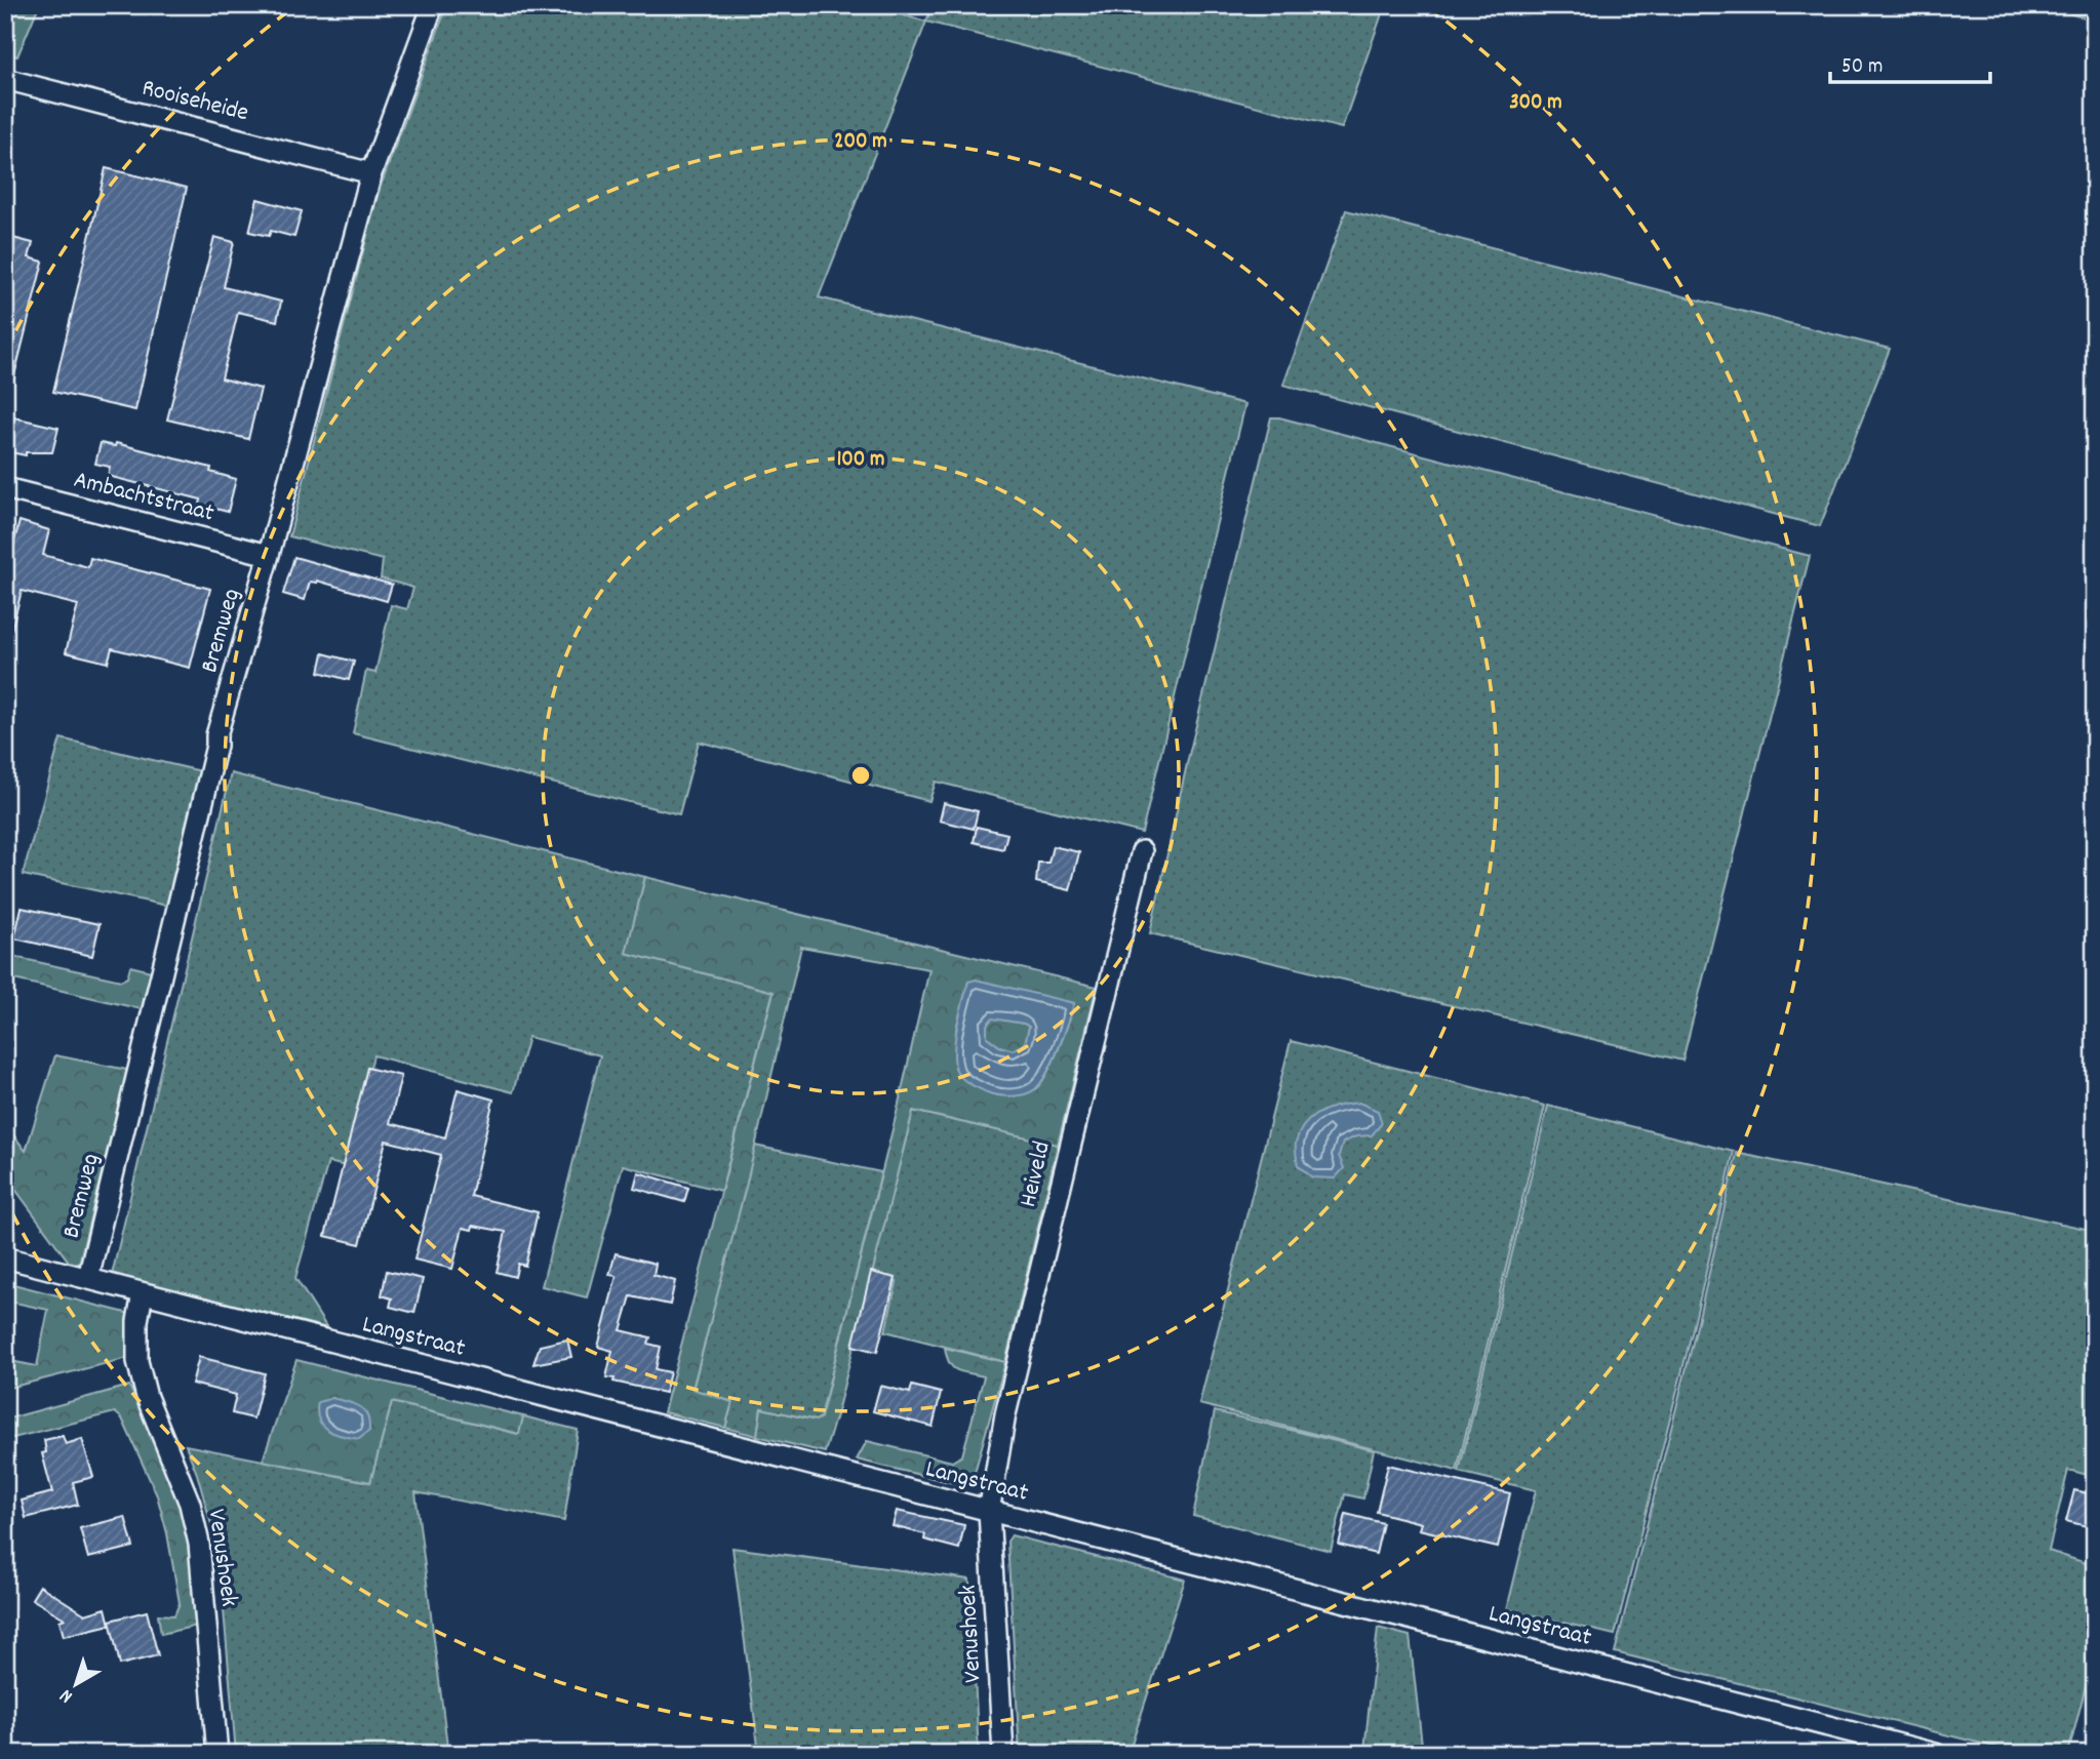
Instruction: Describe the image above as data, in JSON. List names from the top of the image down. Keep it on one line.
{"streets":{"street":["Rooiseheide","Ambachtstraat","Bremweg","Heiveld","Langstraat","Venushoek"]},"crossings":[["Rooiseheide","Bremweg"],["Ambachtstraat","Bremweg"],["Bremweg","Langstraat"],["Heiveld","Langstraat"],["Heiveld","Venushoek"],["Langstraat","Venushoek"]],"scale_bar":"50 m","north":"bottom left","rings":["300 m","200 m","100 m"]}
